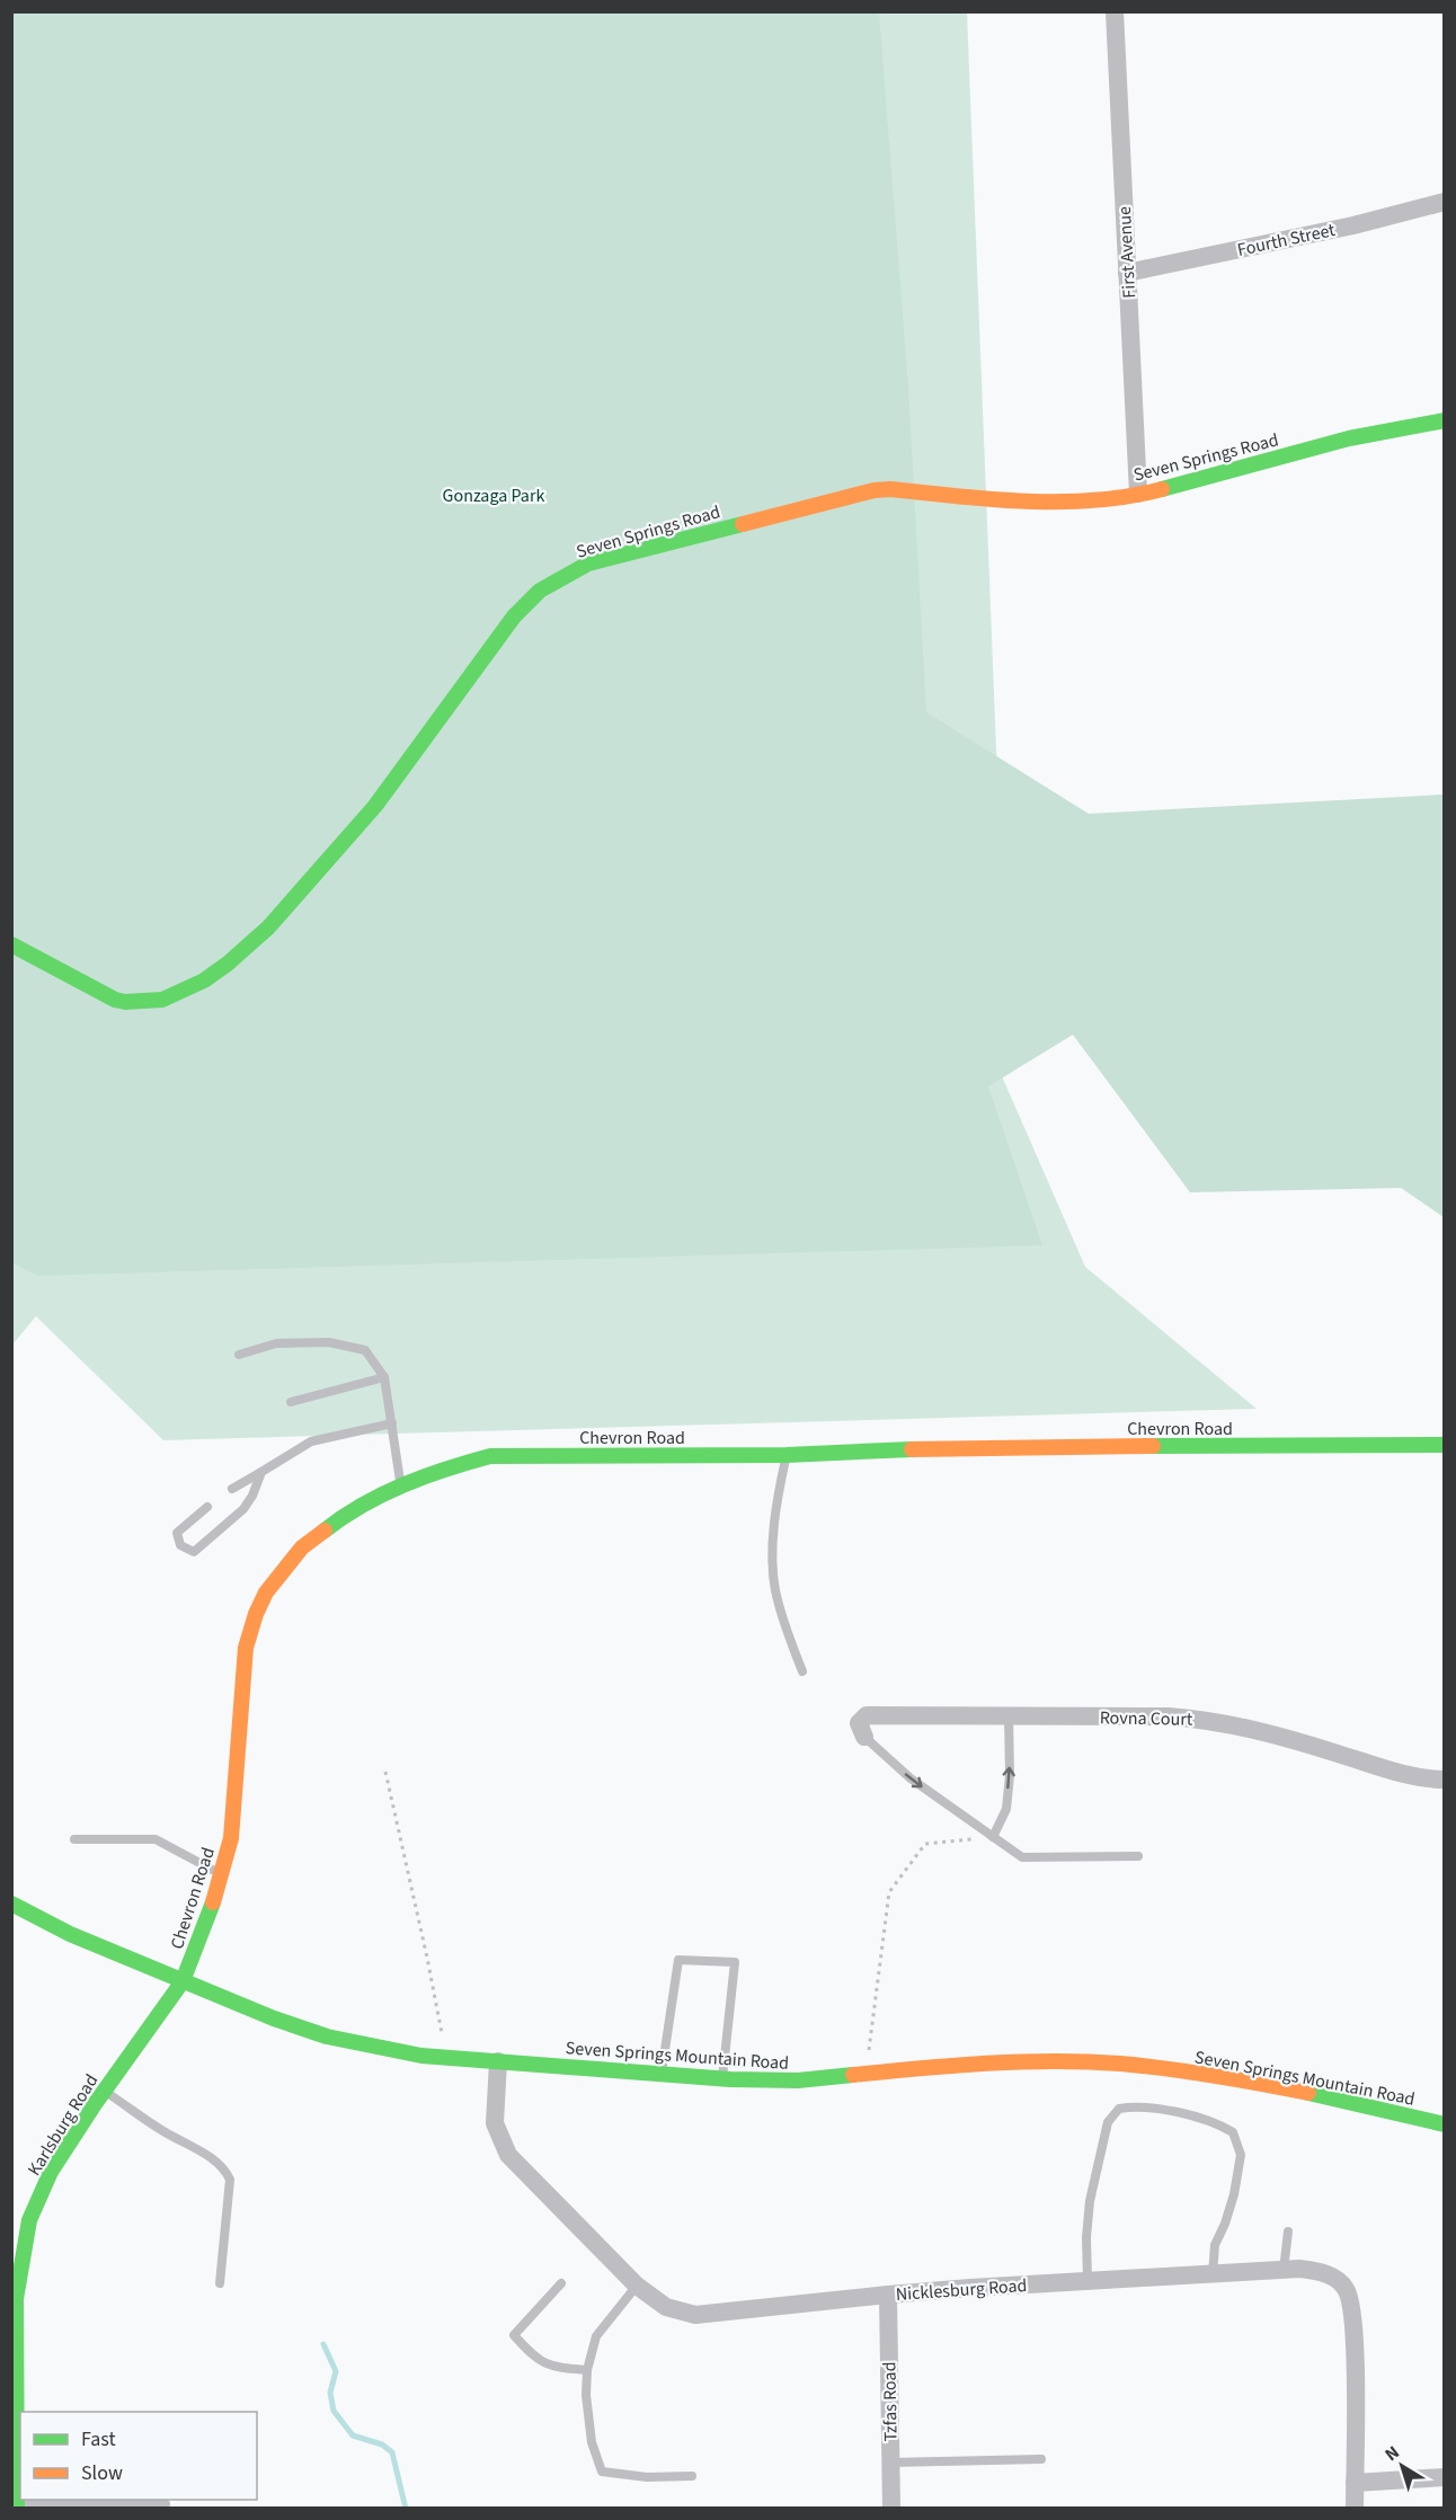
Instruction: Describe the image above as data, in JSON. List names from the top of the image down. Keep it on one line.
{"streets":{"street":["Fourth Street","First Avenue","Seven Springs Road","Chevron Road","Rovna Court","Seven Springs Mountain Road","Karlsburg Road","Nicklesburg Road","Tzfas Road"]},"crossings":[["Fourth Street","First Avenue"],["First Avenue","Seven Springs Road"],["Chevron Road","Seven Springs Mountain Road"],["Chevron Road","Karlsburg Road"],["Seven Springs Mountain Road","Karlsburg Road"],["Seven Springs Mountain Road","Nicklesburg Road"],["Nicklesburg Road","Tzfas Road"]],"parks":["Gonzaga Park"],"legend":["Fast","Slow"],"north":"top left"}
